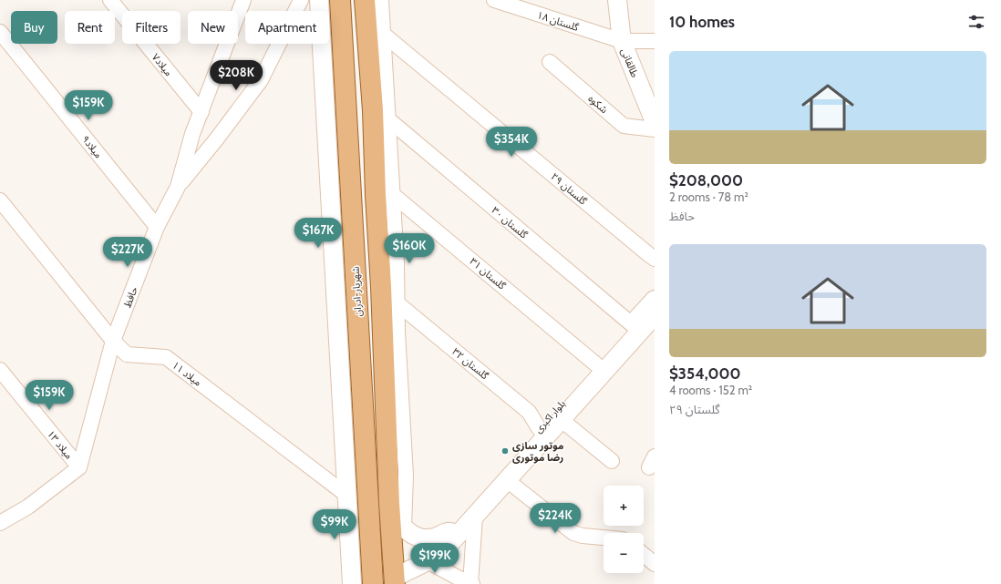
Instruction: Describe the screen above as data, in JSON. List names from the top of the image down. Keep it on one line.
{"streets":{"main road":["شهریار-ادران"],"street":["گلستان ۱۸","طالقانی","میلاد۷","شکوه","میلاد۹","گلستان ۲۹","گلستان ۳۰","گلستان ۳۱","حافظ","گلستان ۳۲","میلاد ۱۱","بلوار اکبری","میلاد ۱۳"]},"crossings":[["گلستان ۱۸","طالقانی"],["میلاد۷","حافظ"],["میلاد۹","حافظ"],["گلستان ۳۰","بلوار اکبری"],["گلستان ۳۱","بلوار اکبری"],["حافظ","میلاد ۱۱"],["حافظ","میلاد ۱۳"],["گلستان ۳۲","بلوار اکبری"]],"places":["موتور سازی رضا موتوری"],"page":{"heading":"10 homes","chip":["Buy","Rent","Filters","New","Apartment"],"list":[{"name":"$208,000","note":"2 rooms · 78 m² · حافظ"},{"name":"$354,000","note":"4 rooms · 152 m² · گلستان ۲۹"}],"price":["$208K","$159K","$354K","$167K","$160K","$227K","$159K","$224K","$99K","$199K"],"map_buttons":["+","−"]}}
